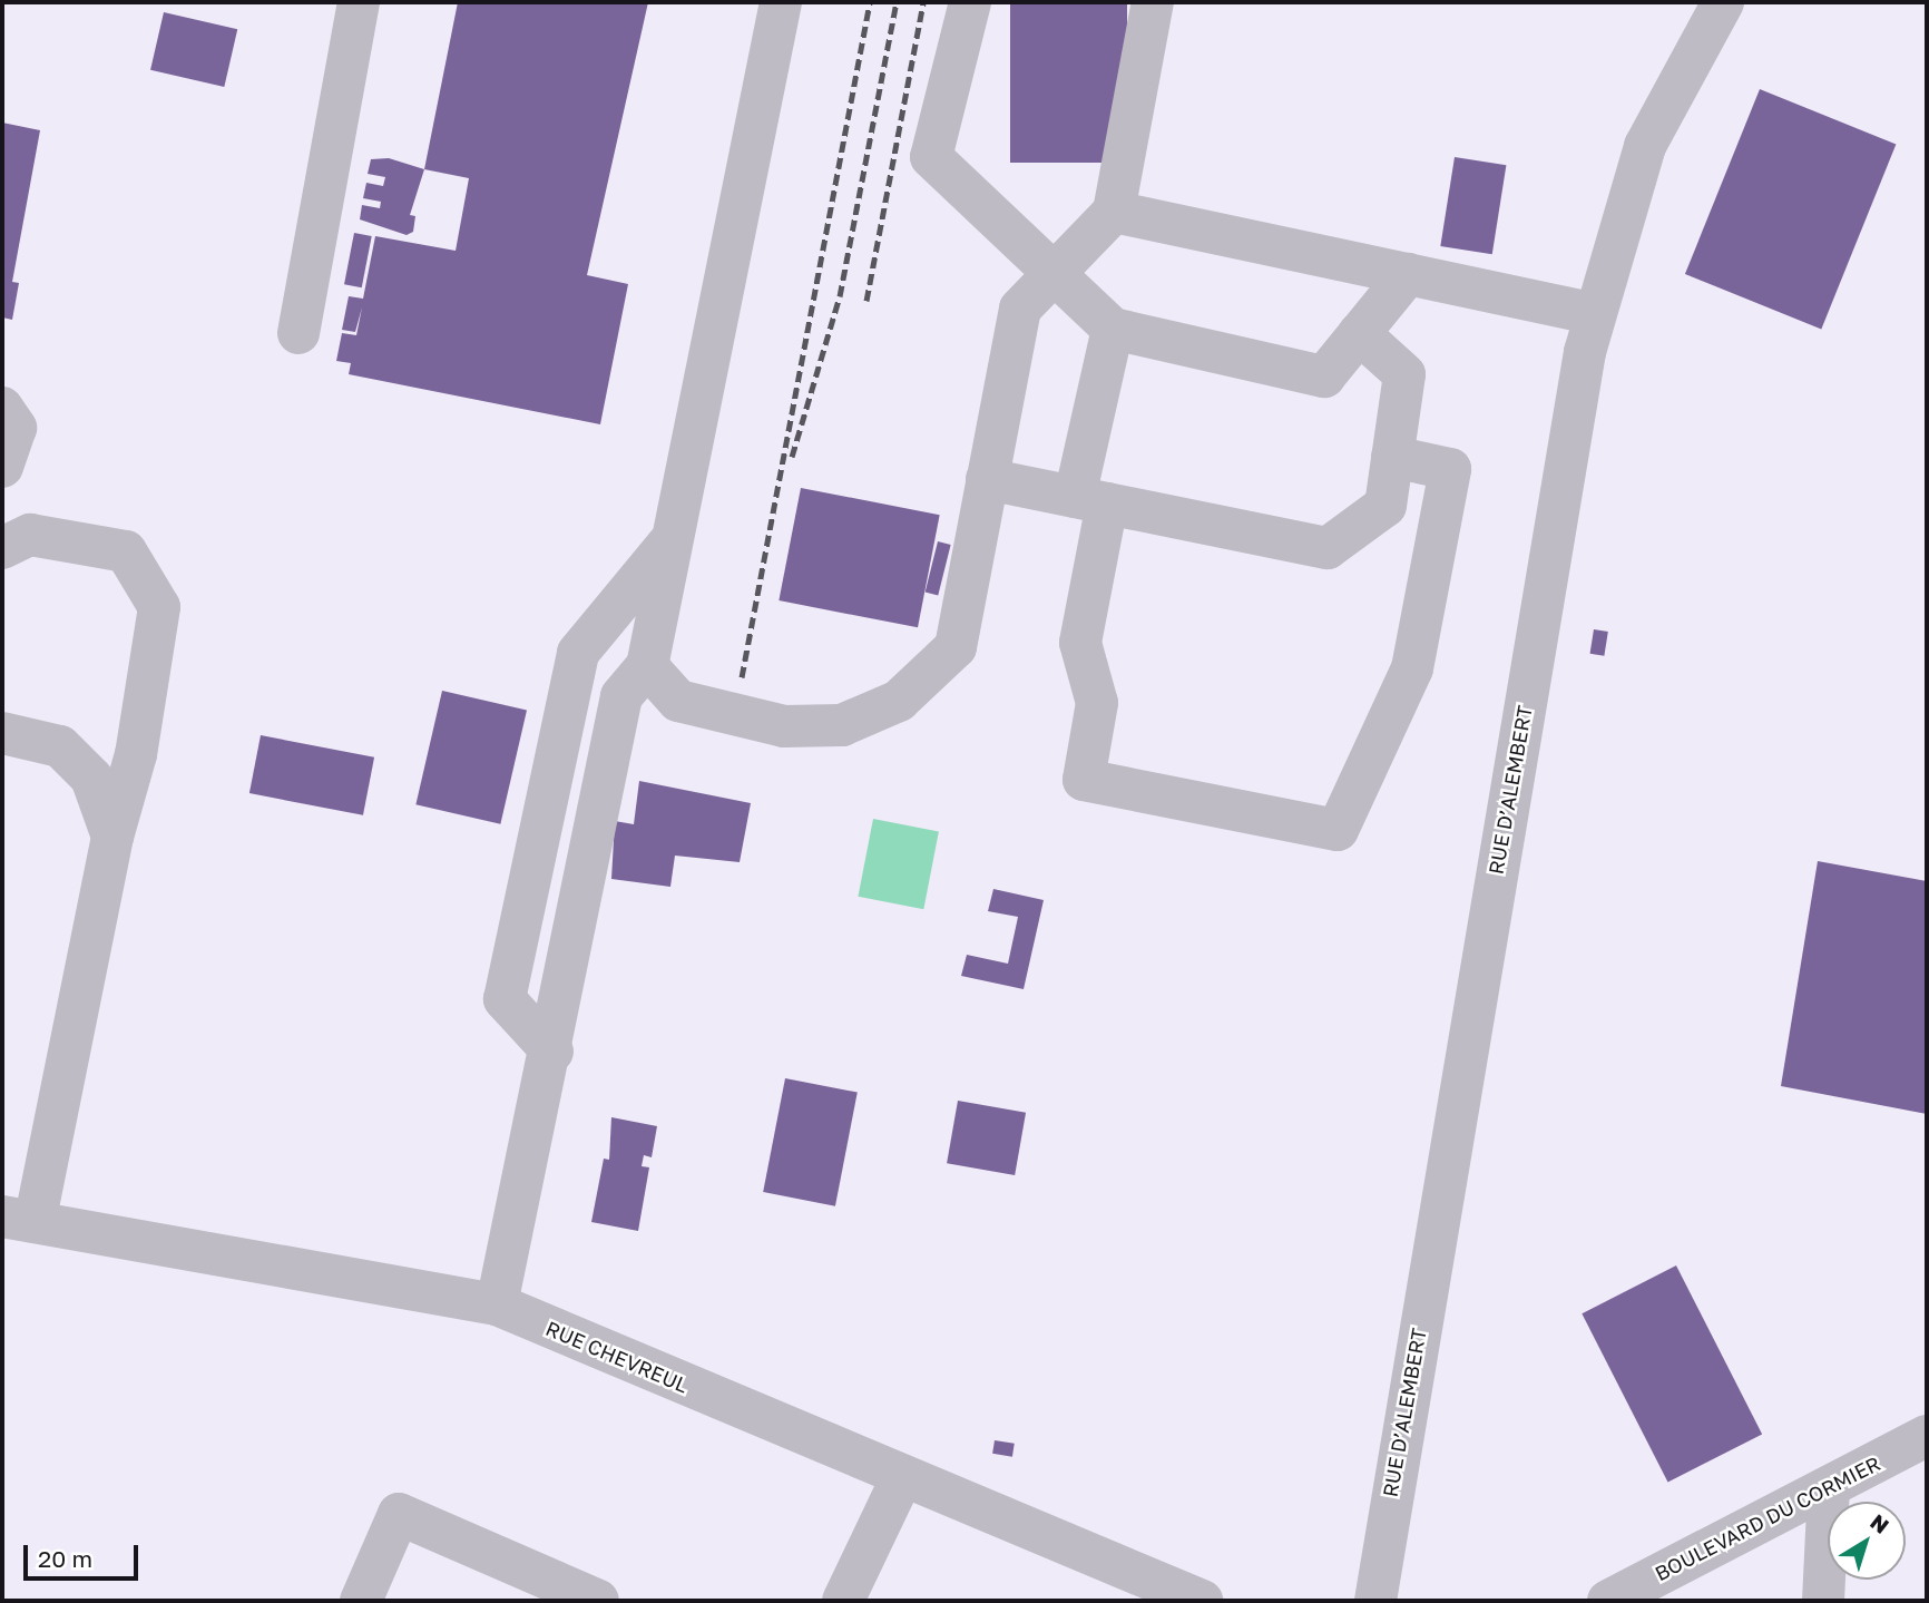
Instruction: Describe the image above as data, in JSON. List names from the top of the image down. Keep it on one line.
{"streets":{"street":["RUE D’ALEMBERT","RUE CHEVREUL","BOULEVARD DU CORMIER"]},"scale_bar":"20 m","north":"top right"}
